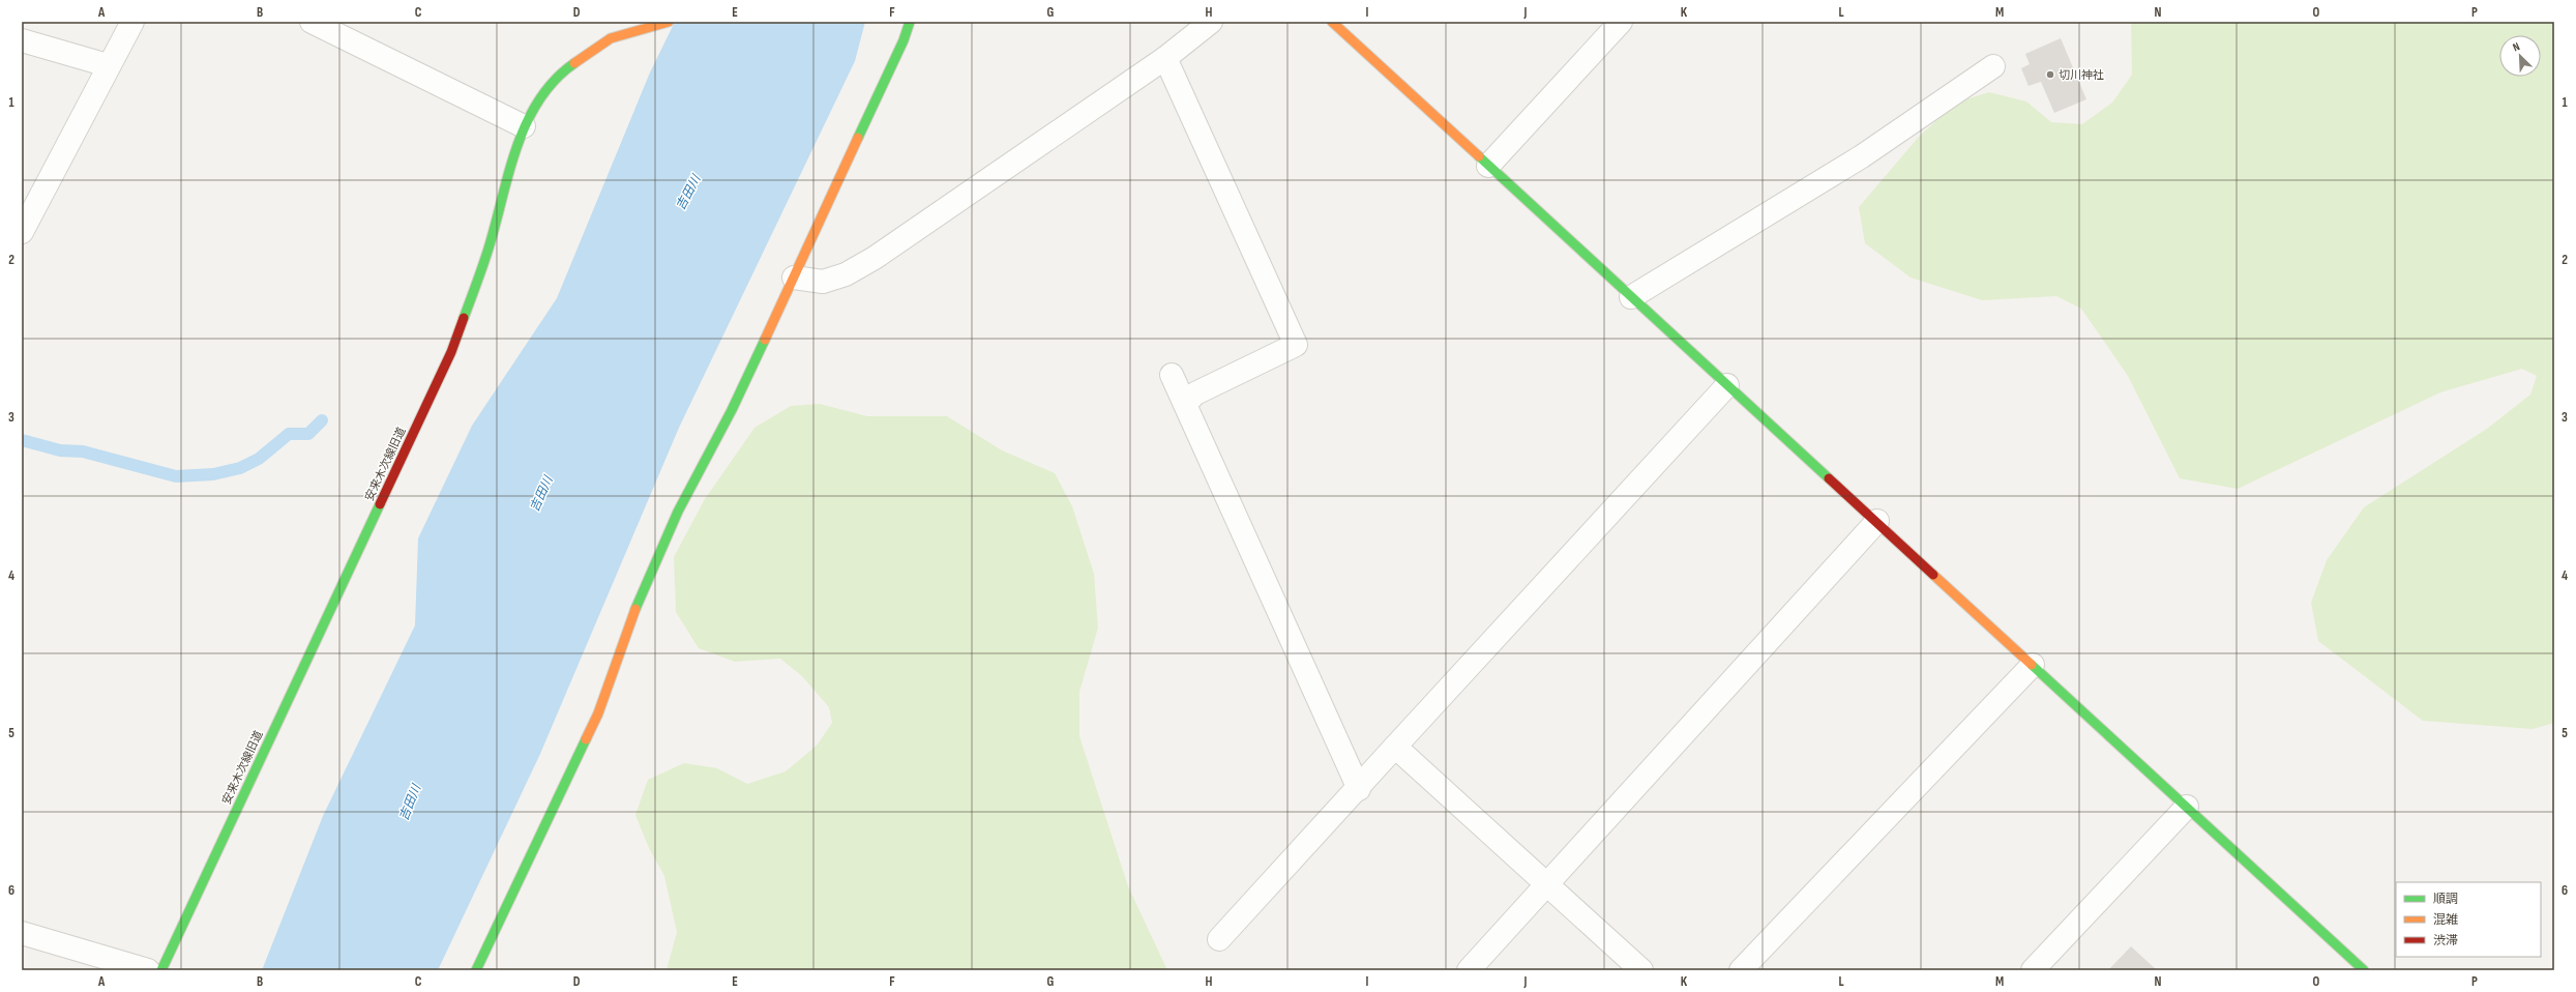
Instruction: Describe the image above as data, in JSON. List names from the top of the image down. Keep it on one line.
{"streets":{"street":["安来木次線旧道"]},"water":["吉田川"],"places":["切川神社"],"legend":["順調","混雑","渋滞"],"north":"top left","grid":{"columns":["A","B","C","D","E","F","G","H","I","J","K","L","M","N","O","P"],"rows":["1","2","3","4","5","6"]}}
